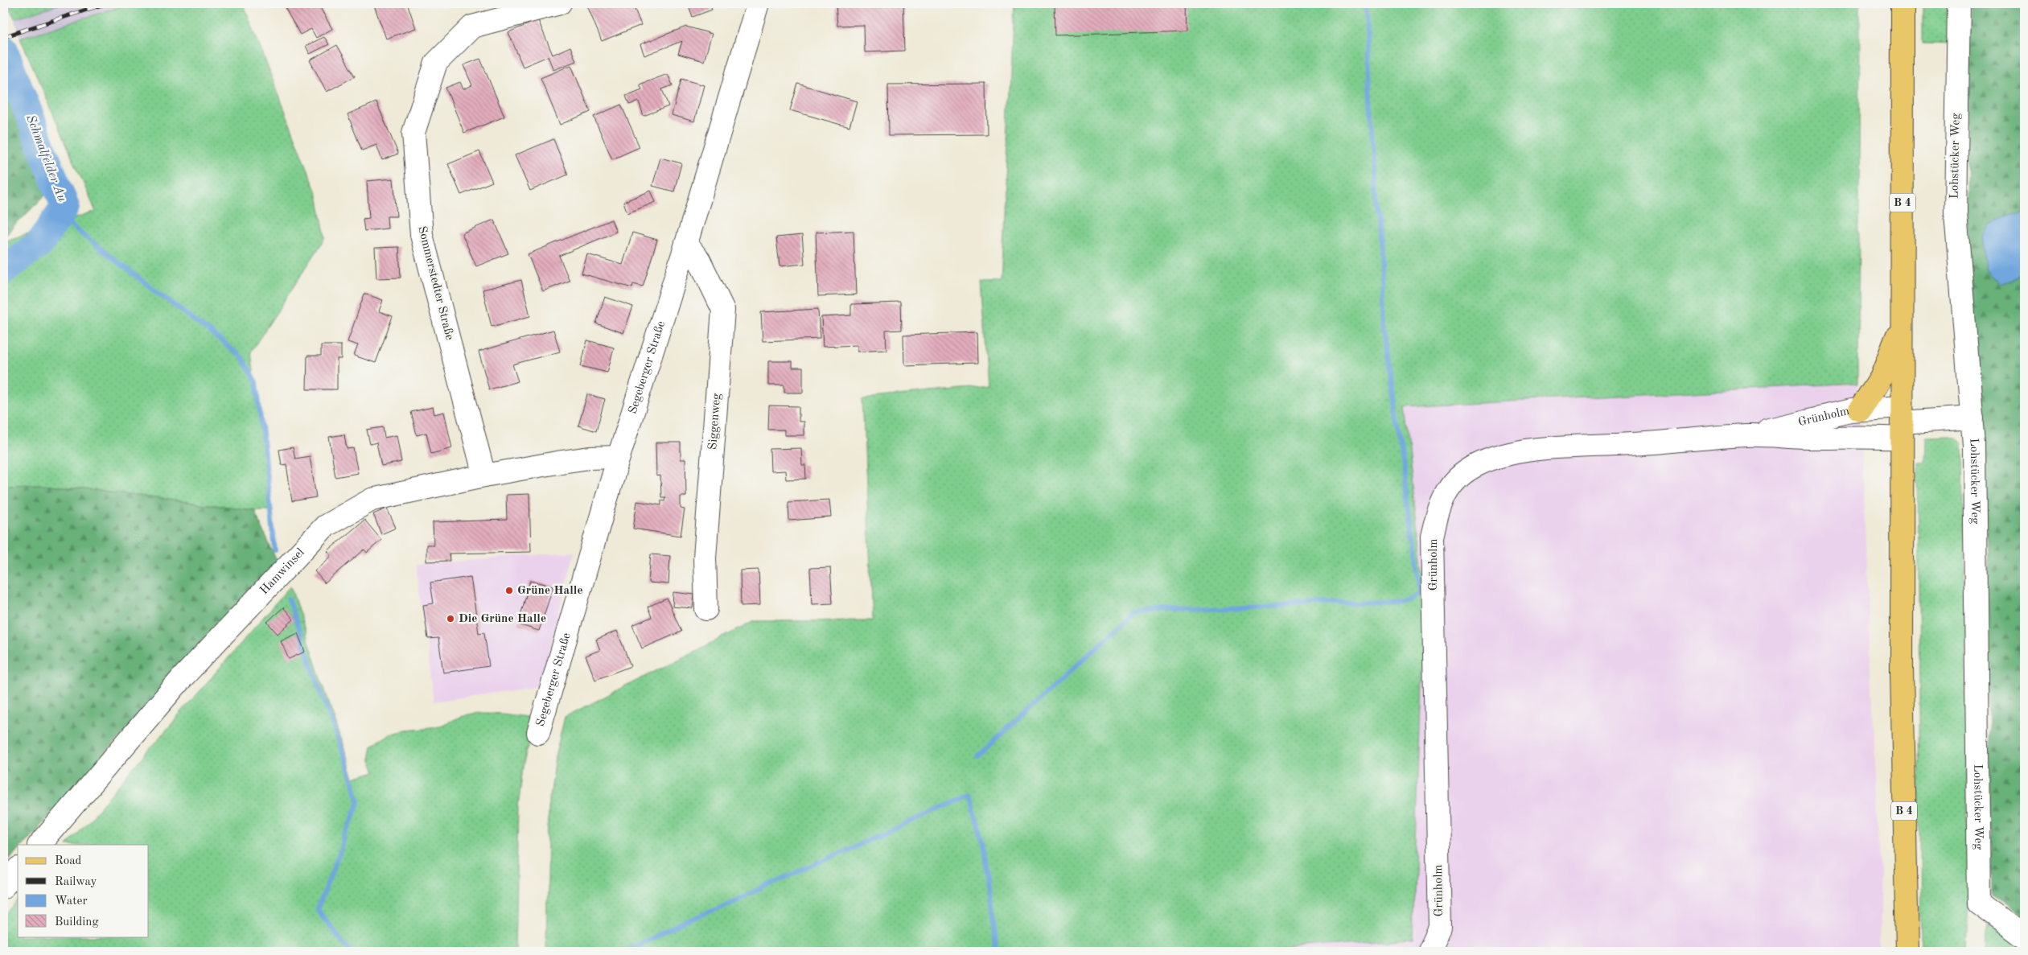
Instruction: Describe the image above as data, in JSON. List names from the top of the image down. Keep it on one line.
{"streets":{"main road":["B 4"],"street":["Lohstücker Weg","Sommerstedter Straße","Segeberger Straße","Grünholm","Siggenweg","Hamwinsel"]},"crossings":[["B 4","Grünholm"],["Sommerstedter Straße","Hamwinsel"],["Segeberger Straße","Siggenweg"],["Segeberger Straße","Hamwinsel"]],"water":["Schmalfelder Au"],"places":["Grüne Halle","Die Grüne Halle"],"legend":["Road","Railway","Water","Building"]}
